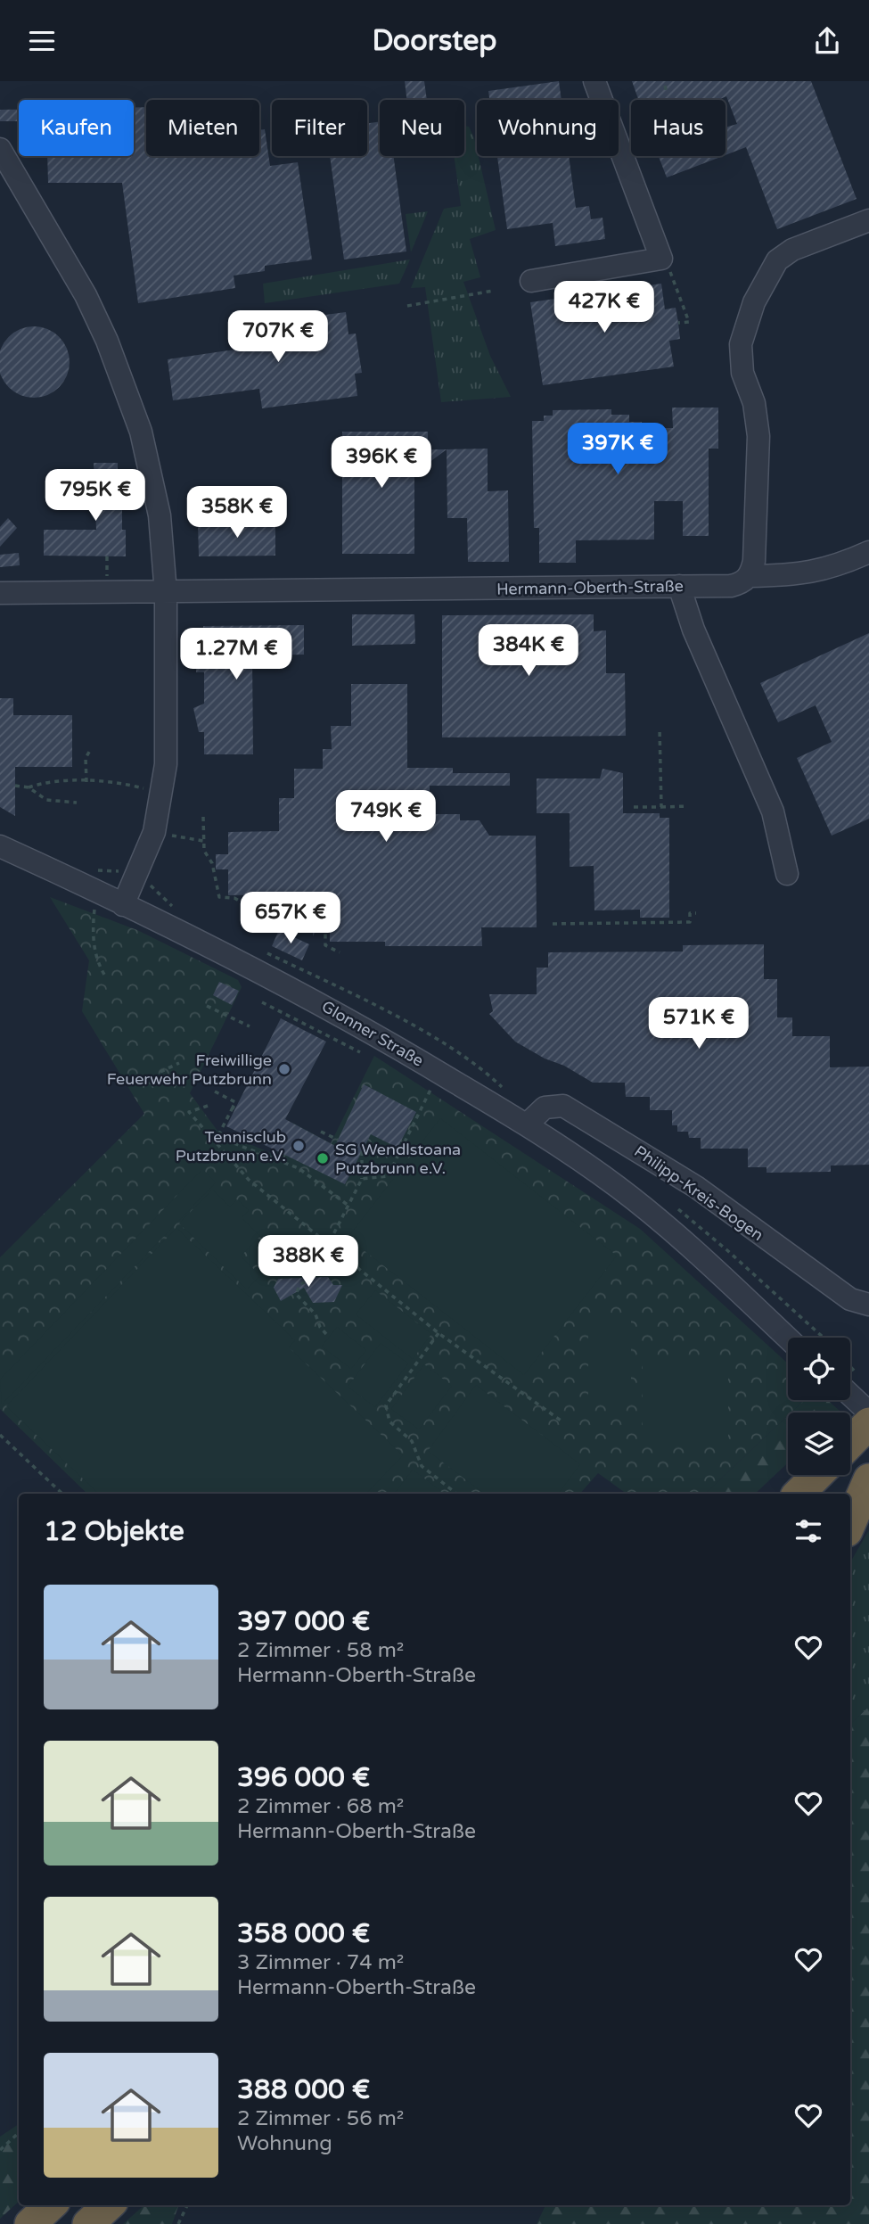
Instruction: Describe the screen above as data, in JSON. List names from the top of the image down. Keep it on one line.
{"streets":{"street":["Hermann-Oberth-Straße","Glonner Straße","Philipp-Kreis-Bogen"]},"crossings":[["Glonner Straße","Philipp-Kreis-Bogen"]],"places":["Freiwillige Feuerwehr Putzbrunn","Tennisclub Putzbrunn e.V.","SG Wendlstoana Putzbrunn e.V."],"page":{"header":"Doorstep","chip":["Kaufen","Mieten","Filter","Neu","Wohnung","Haus"],"price":["427K €","707K €","397K €","396K €","795K €","358K €","384K €","1.27M €","749K €","657K €","571K €","388K €"],"heading":"12 Objekte","list":[{"name":"397 000 €","note":"2 Zimmer · 58 m² · Hermann-Oberth-Straße"},{"name":"396 000 €","note":"2 Zimmer · 68 m² · Hermann-Oberth-Straße"},{"name":"358 000 €","note":"3 Zimmer · 74 m² · Hermann-Oberth-Straße"},{"name":"388 000 €","note":"2 Zimmer · 56 m² · Wohnung"}]}}
